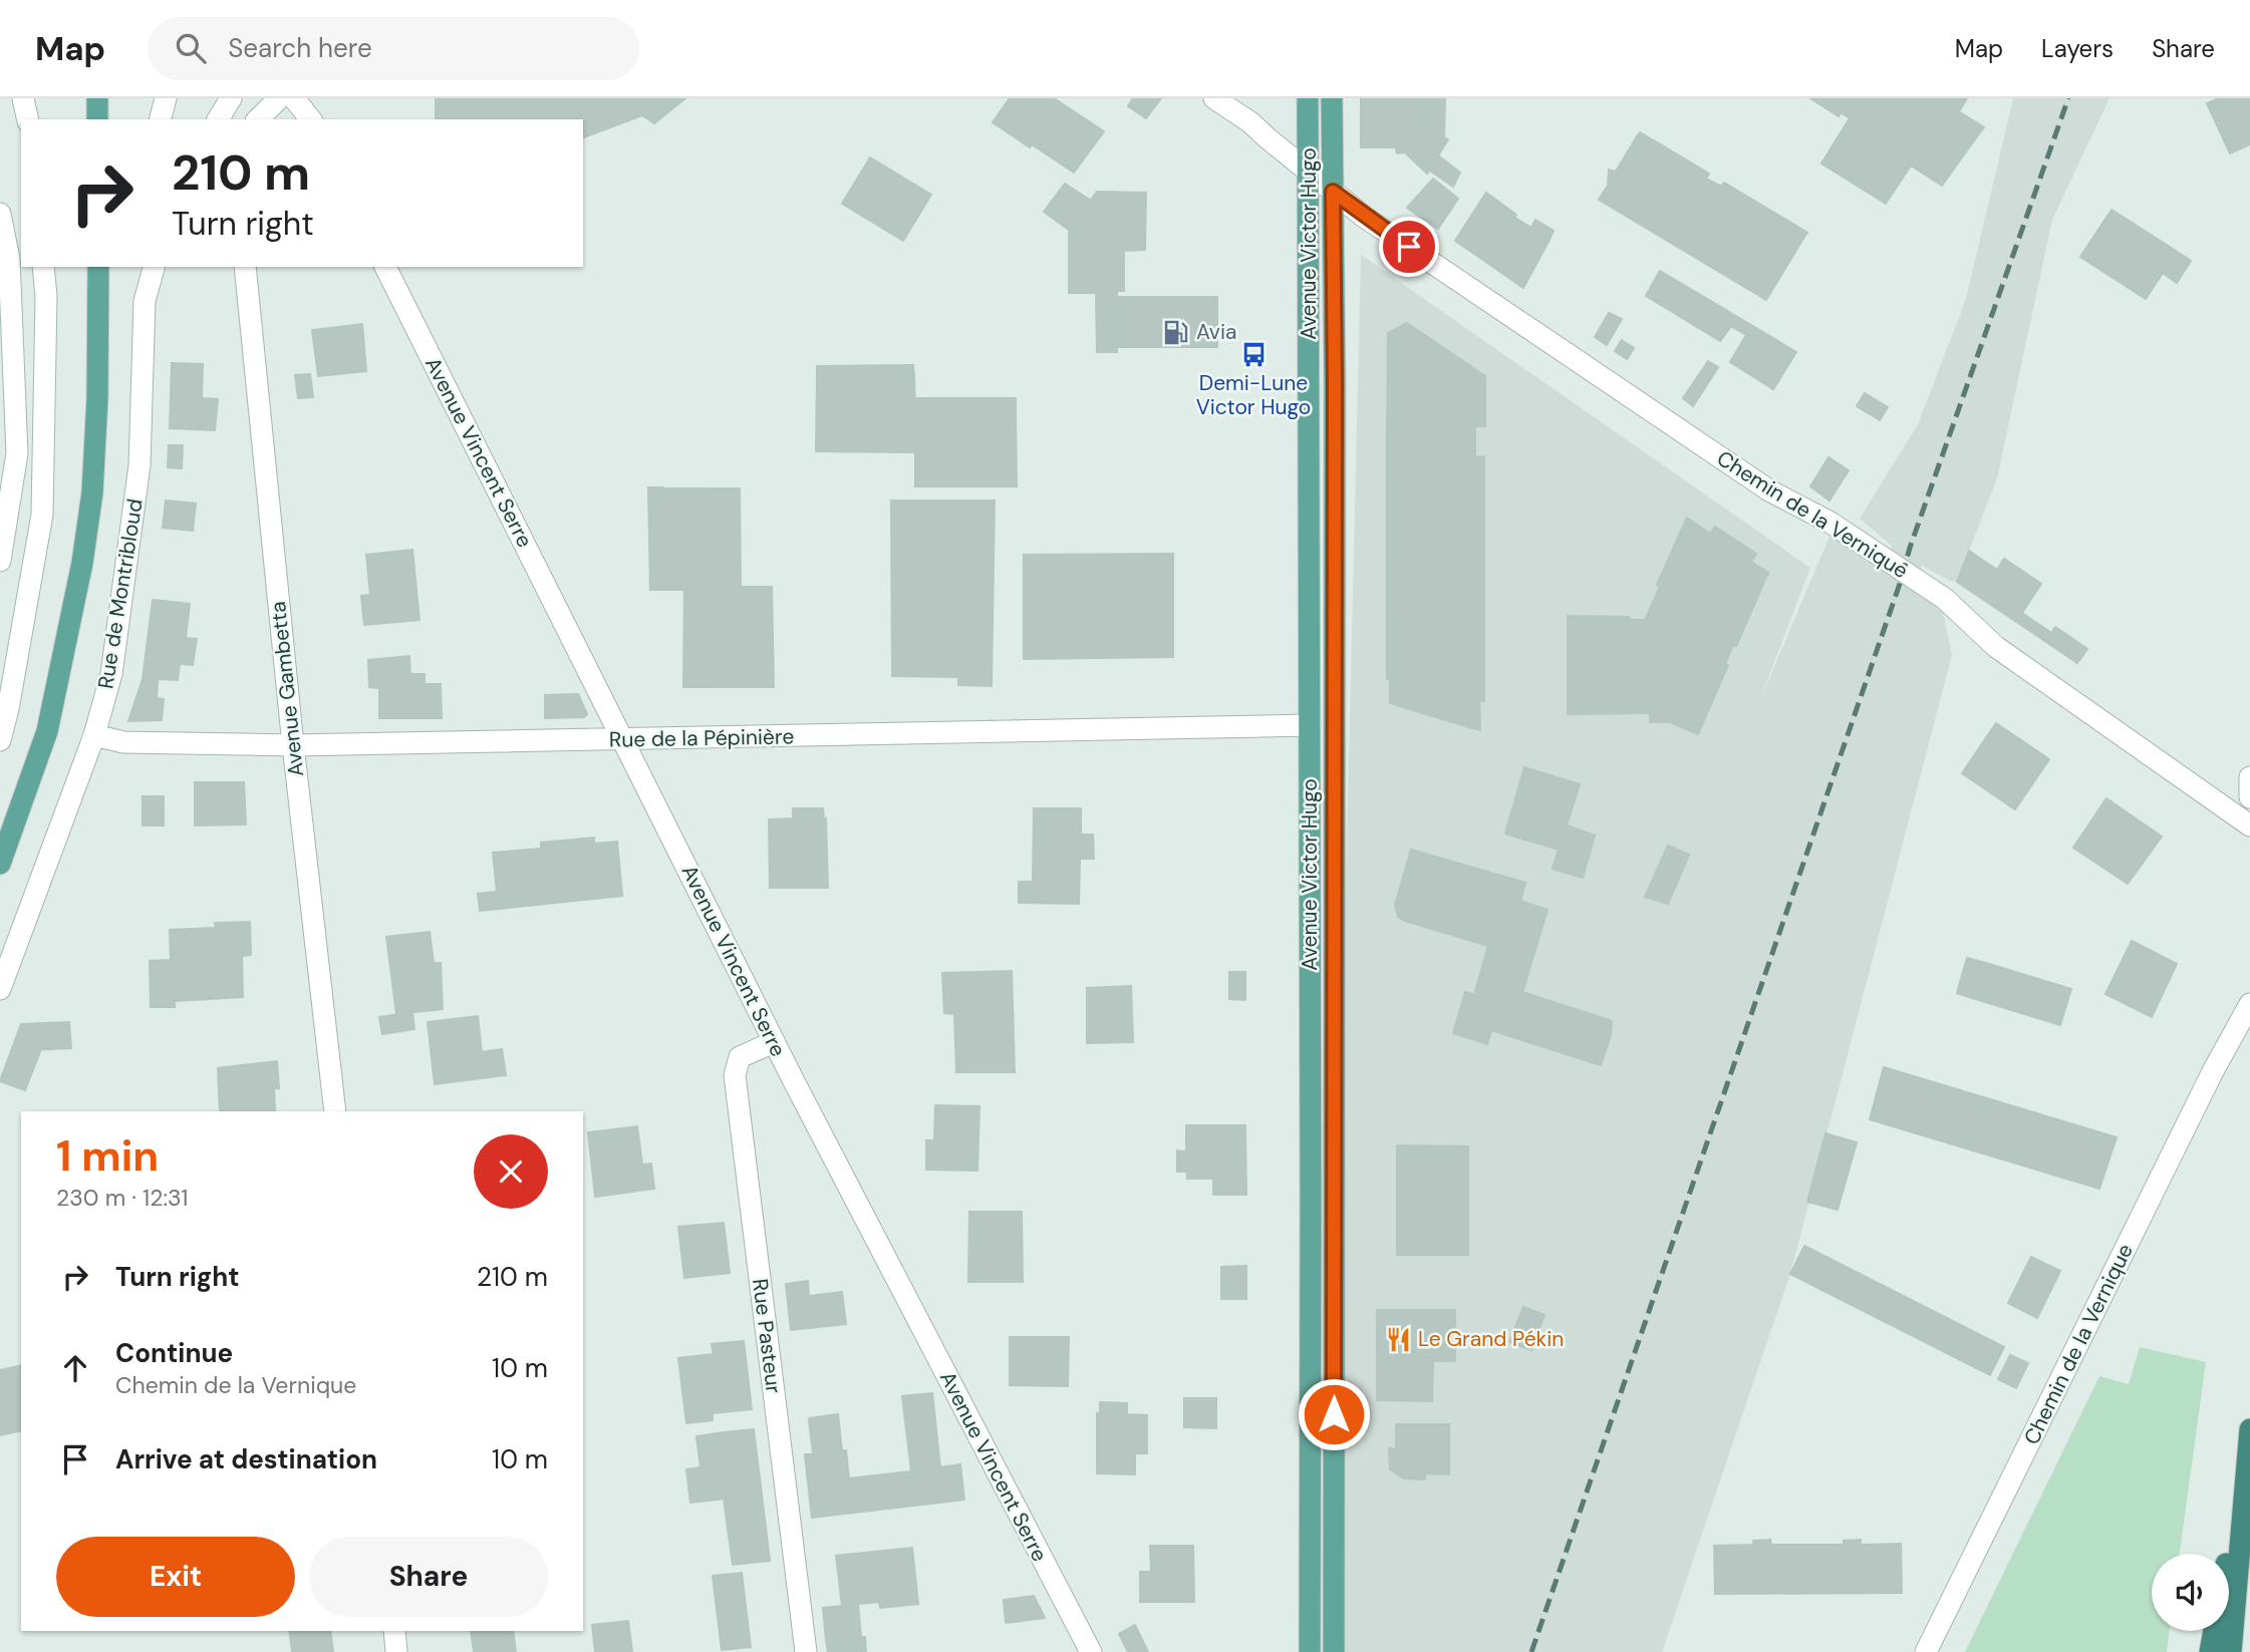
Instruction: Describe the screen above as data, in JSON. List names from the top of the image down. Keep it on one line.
{"streets":{"main road":["Avenue Victor Hugo"],"street":["Avenue Vincent Serre","Chemin de la Vernique","Rue de Montribloud","Avenue Gambetta","Rue de la Pépinière","Rue Pasteur"]},"crossings":[["Avenue Victor Hugo","Chemin de la Vernique"],["Avenue Victor Hugo","Rue de la Pépinière"],["Avenue Vincent Serre","Rue de la Pépinière"],["Avenue Vincent Serre","Rue Pasteur"],["Rue de Montribloud","Rue de la Pépinière"],["Avenue Gambetta","Rue de la Pépinière"]],"places":{"fuel station":["Avia"],"bus stop":["Demi-Lune Victor Hugo"],"restaurant":["Le Grand Pékin"]},"page":{"header":"Map","search":"Search here","nav":["Map","Layers","Share"],"turn":["210 m","Turn right"],"heading":["1 min","230 m · 12:31"],"list":[{"name":"Turn right","value":"210 m"},{"name":"Continue","note":"Chemin de la Vernique","value":"10 m"},{"name":"Arrive at destination","value":"10 m"}],"buttons":["Exit","Share"]}}
